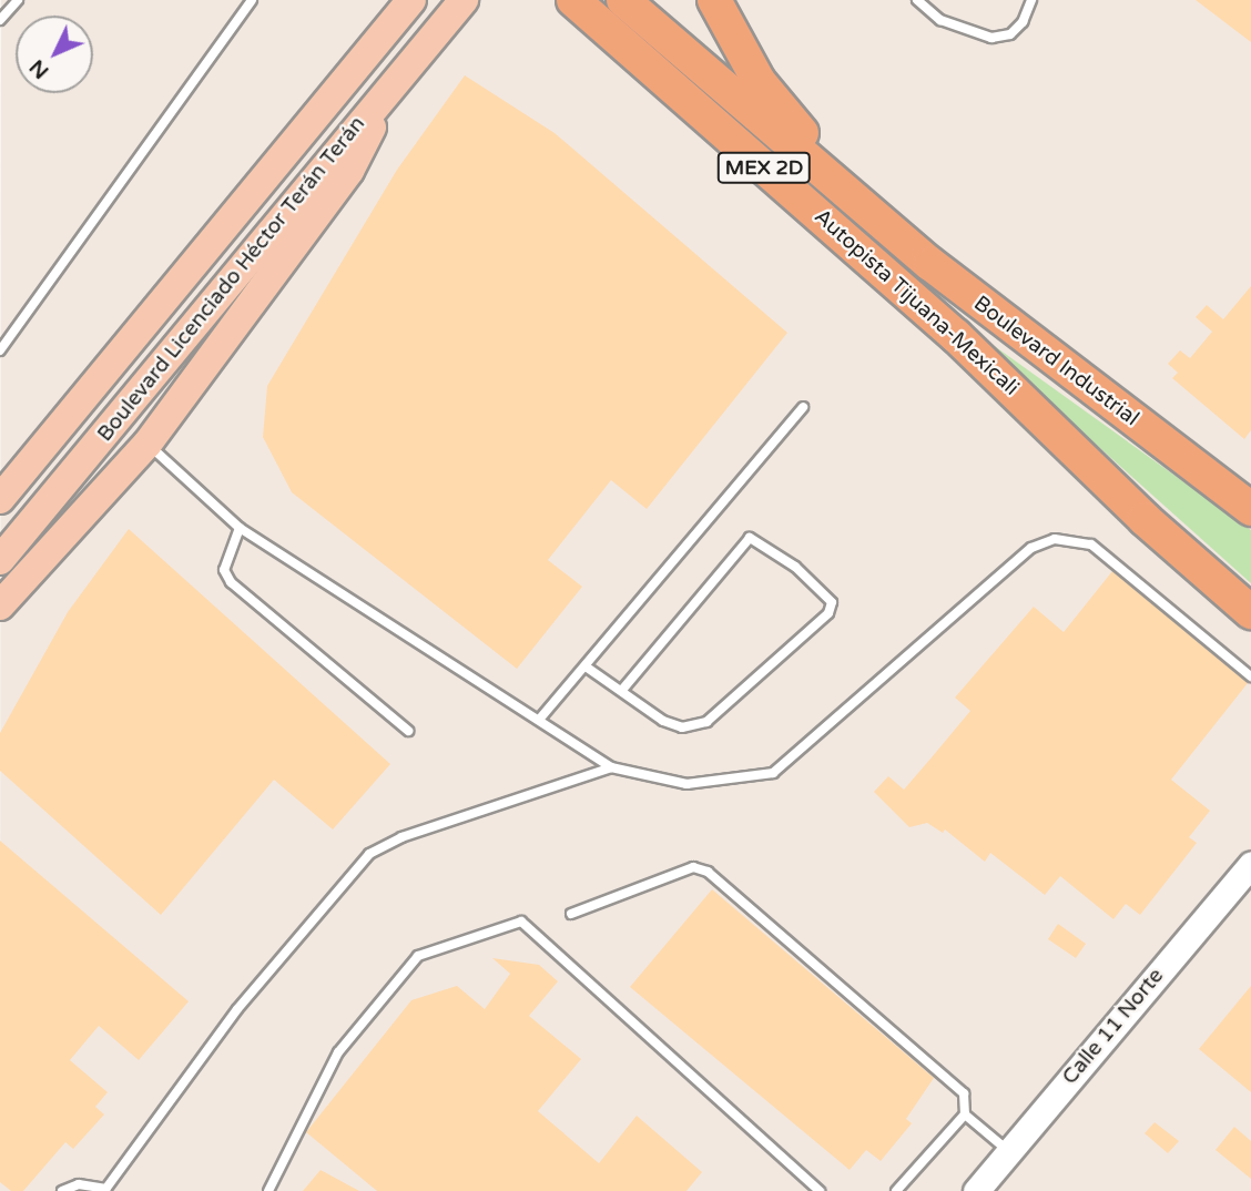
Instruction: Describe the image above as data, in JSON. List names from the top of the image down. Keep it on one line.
{"streets":{"highway":["MEX 2D","Autopista Tijuana-Mexicali","Boulevard Industrial"],"main road":["Boulevard Licenciado Héctor Terán Terán"],"street":["Calle 11 Norte"]},"crossings":[["Autopista Tijuana-Mexicali","Boulevard Industrial"]],"north":"bottom left"}
